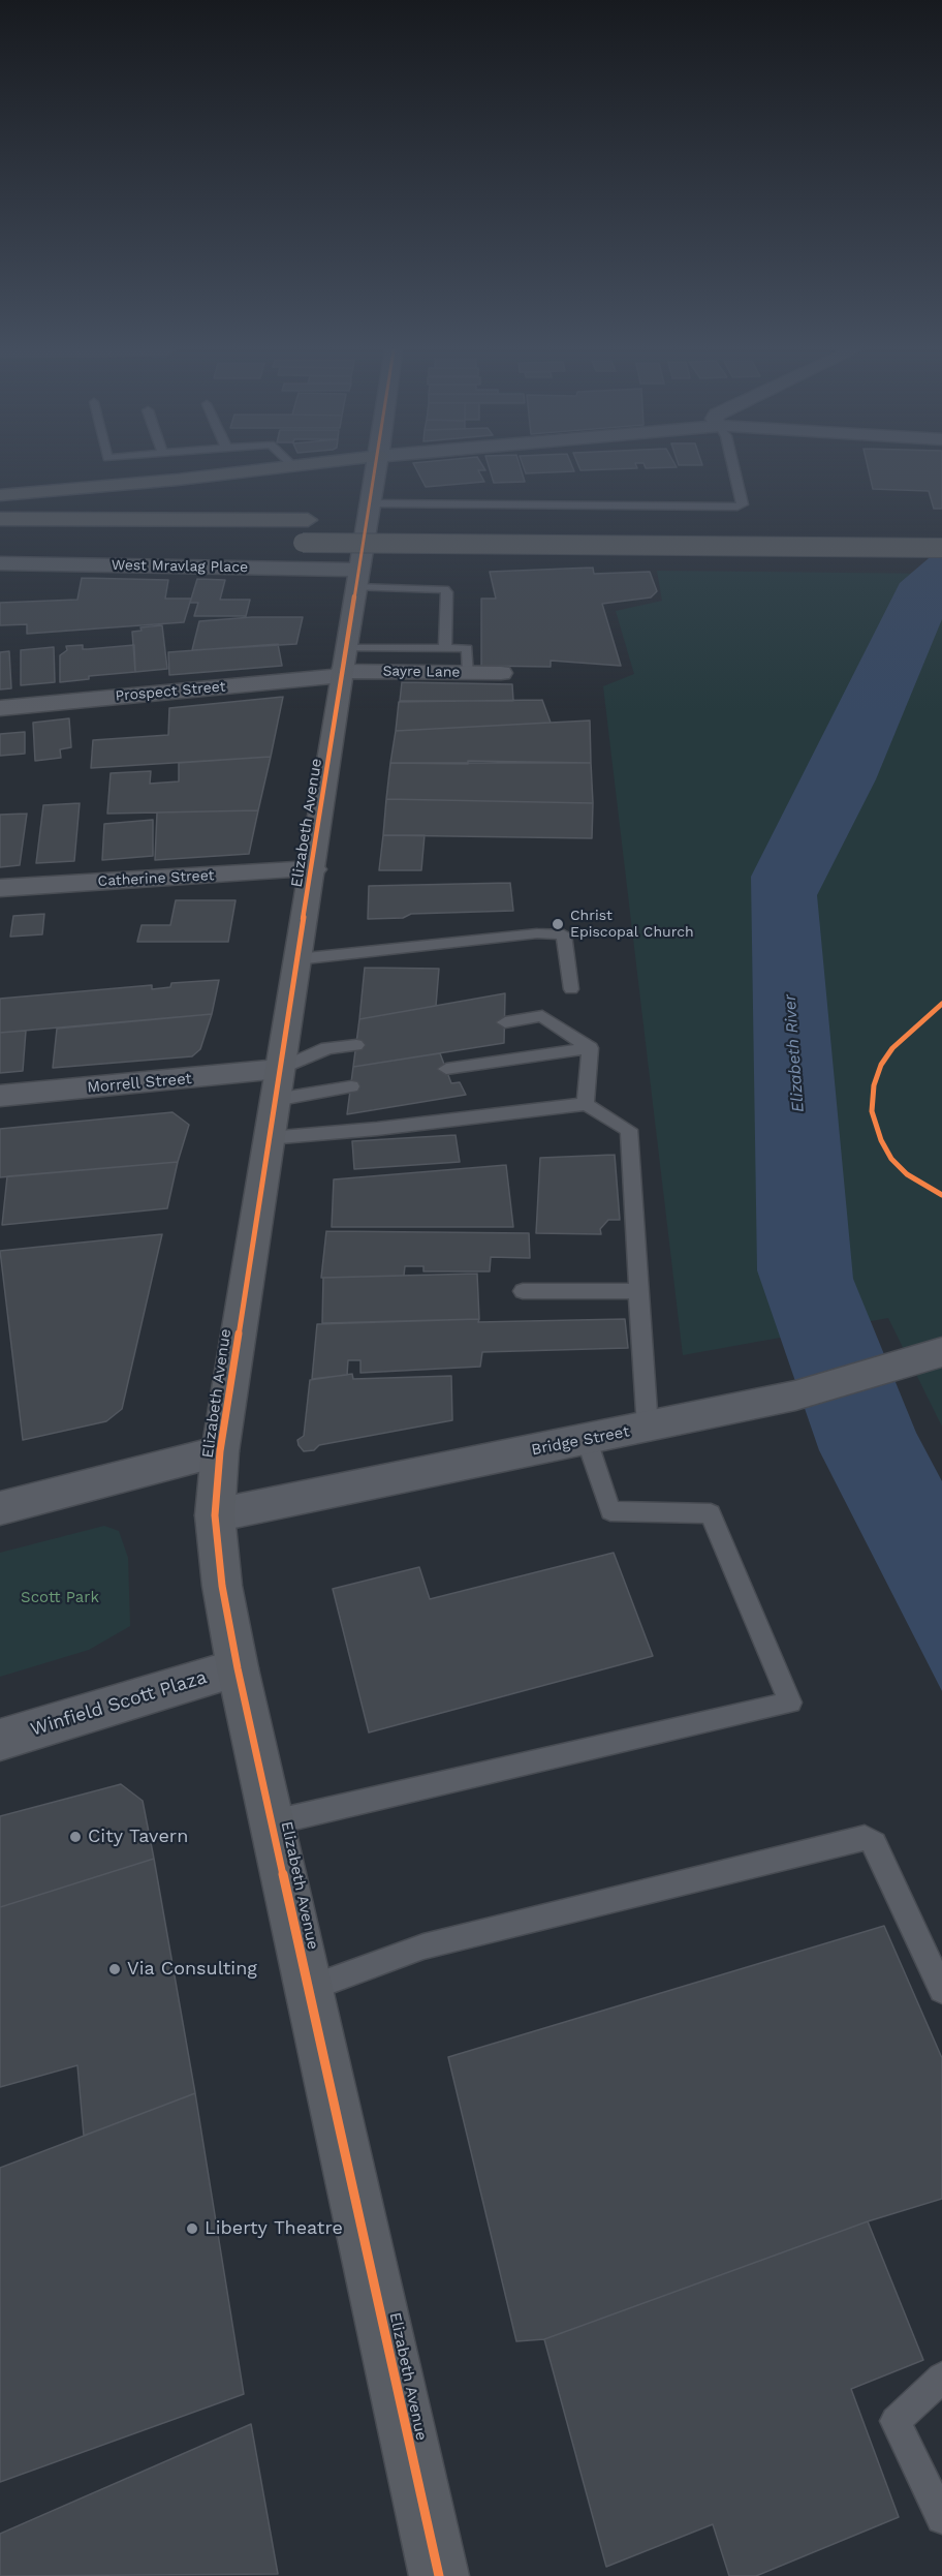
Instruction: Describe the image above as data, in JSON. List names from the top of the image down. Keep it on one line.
{"streets":{"street":["West Mravlag Place","Sayre Lane","Prospect Street","Elizabeth Avenue","Catherine Street","Morrell Street","Bridge Street","Winfield Scott Plaza"]},"crossings":[["West Mravlag Place","Elizabeth Avenue"],["Sayre Lane","Prospect Street"],["Sayre Lane","Elizabeth Avenue"],["Prospect Street","Elizabeth Avenue"],["Elizabeth Avenue","Catherine Street"],["Elizabeth Avenue","Morrell Street"],["Elizabeth Avenue","Bridge Street"],["Elizabeth Avenue","Winfield Scott Plaza"]],"water":["Elizabeth River"],"parks":["Scott Park"],"places":["Christ Episcopal Church","City Tavern","Via Consulting","Liberty Theatre"]}
